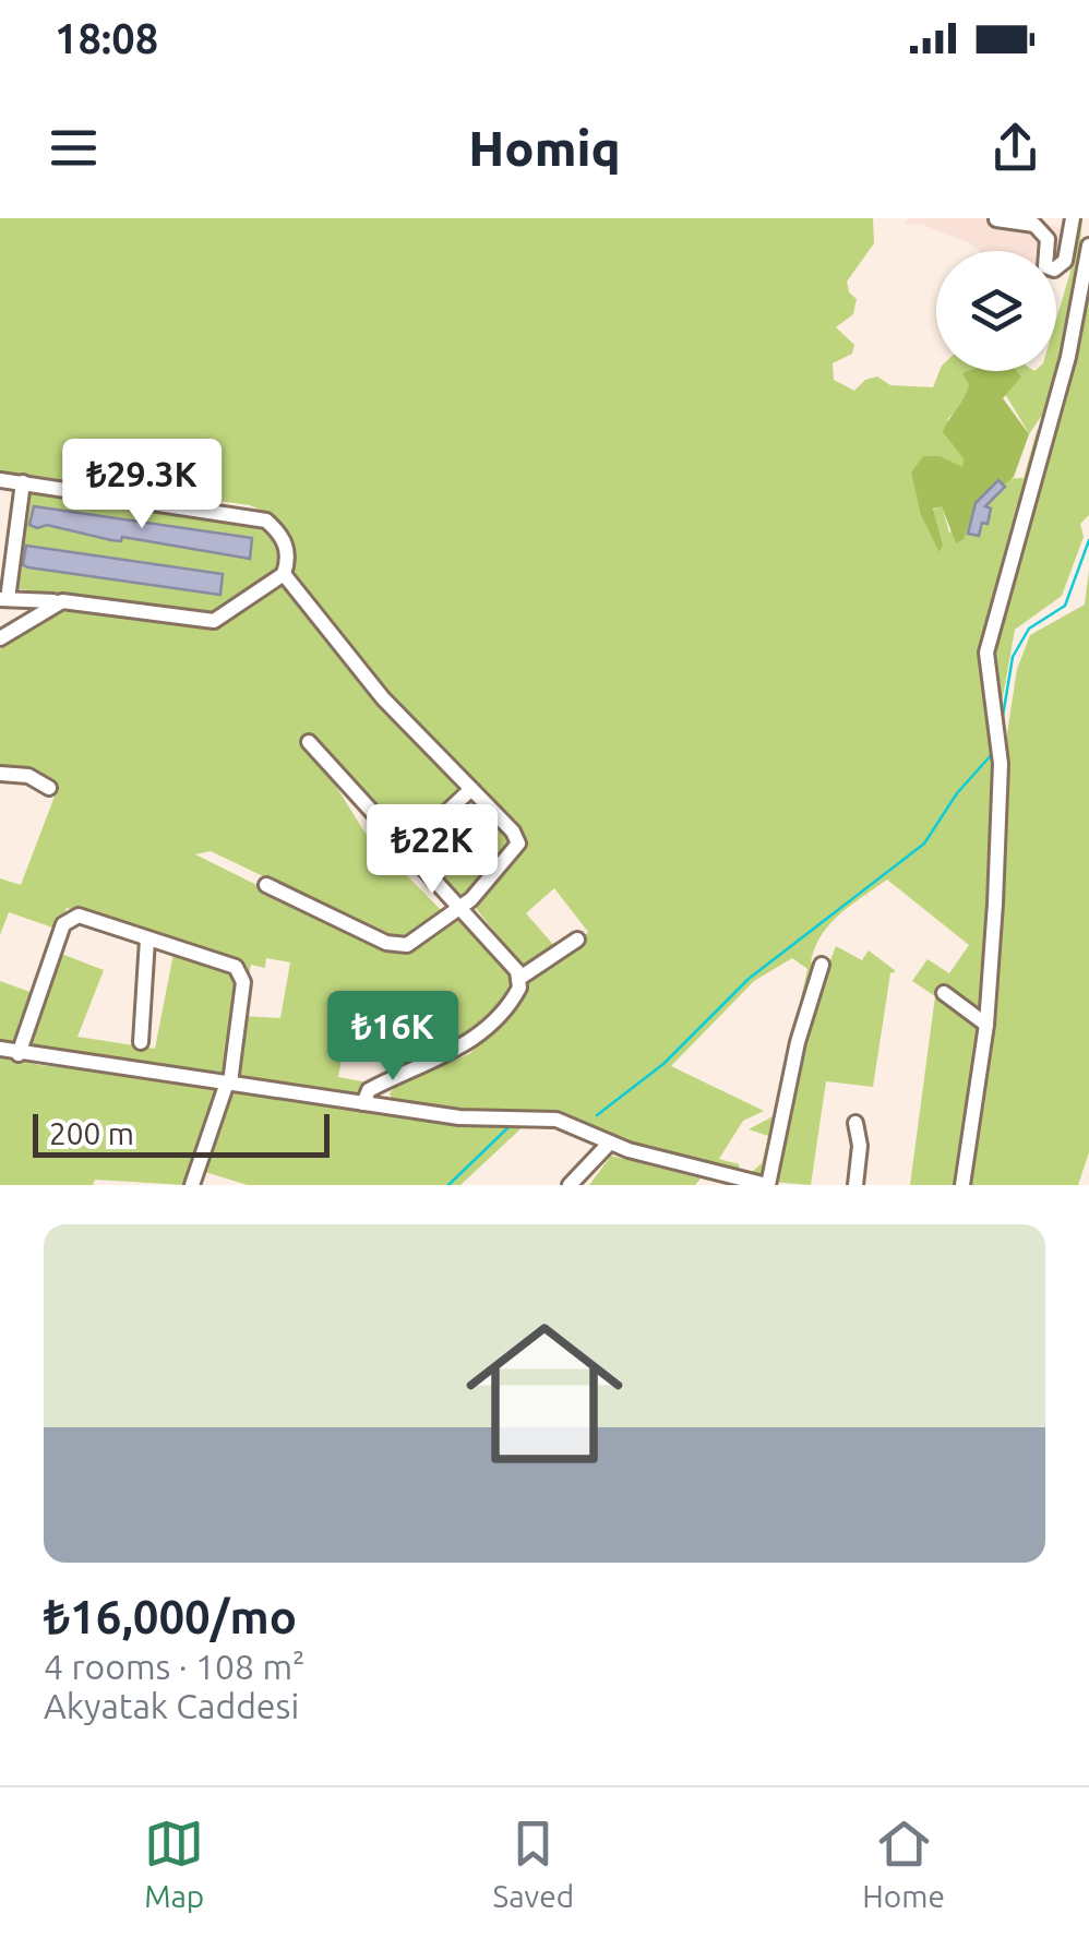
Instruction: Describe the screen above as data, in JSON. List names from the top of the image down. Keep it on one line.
{"scale_bar":"200 m","page":{"status":"18:08","header":"Homiq","price":["₺29.3K","₺22K","₺16K"],"scale":"200 m","list":[{"name":"₺16,000/mo","note":"4 rooms · 108 m² · Akyatak Caddesi"}],"tabs":["Map","Saved","Home"]}}
